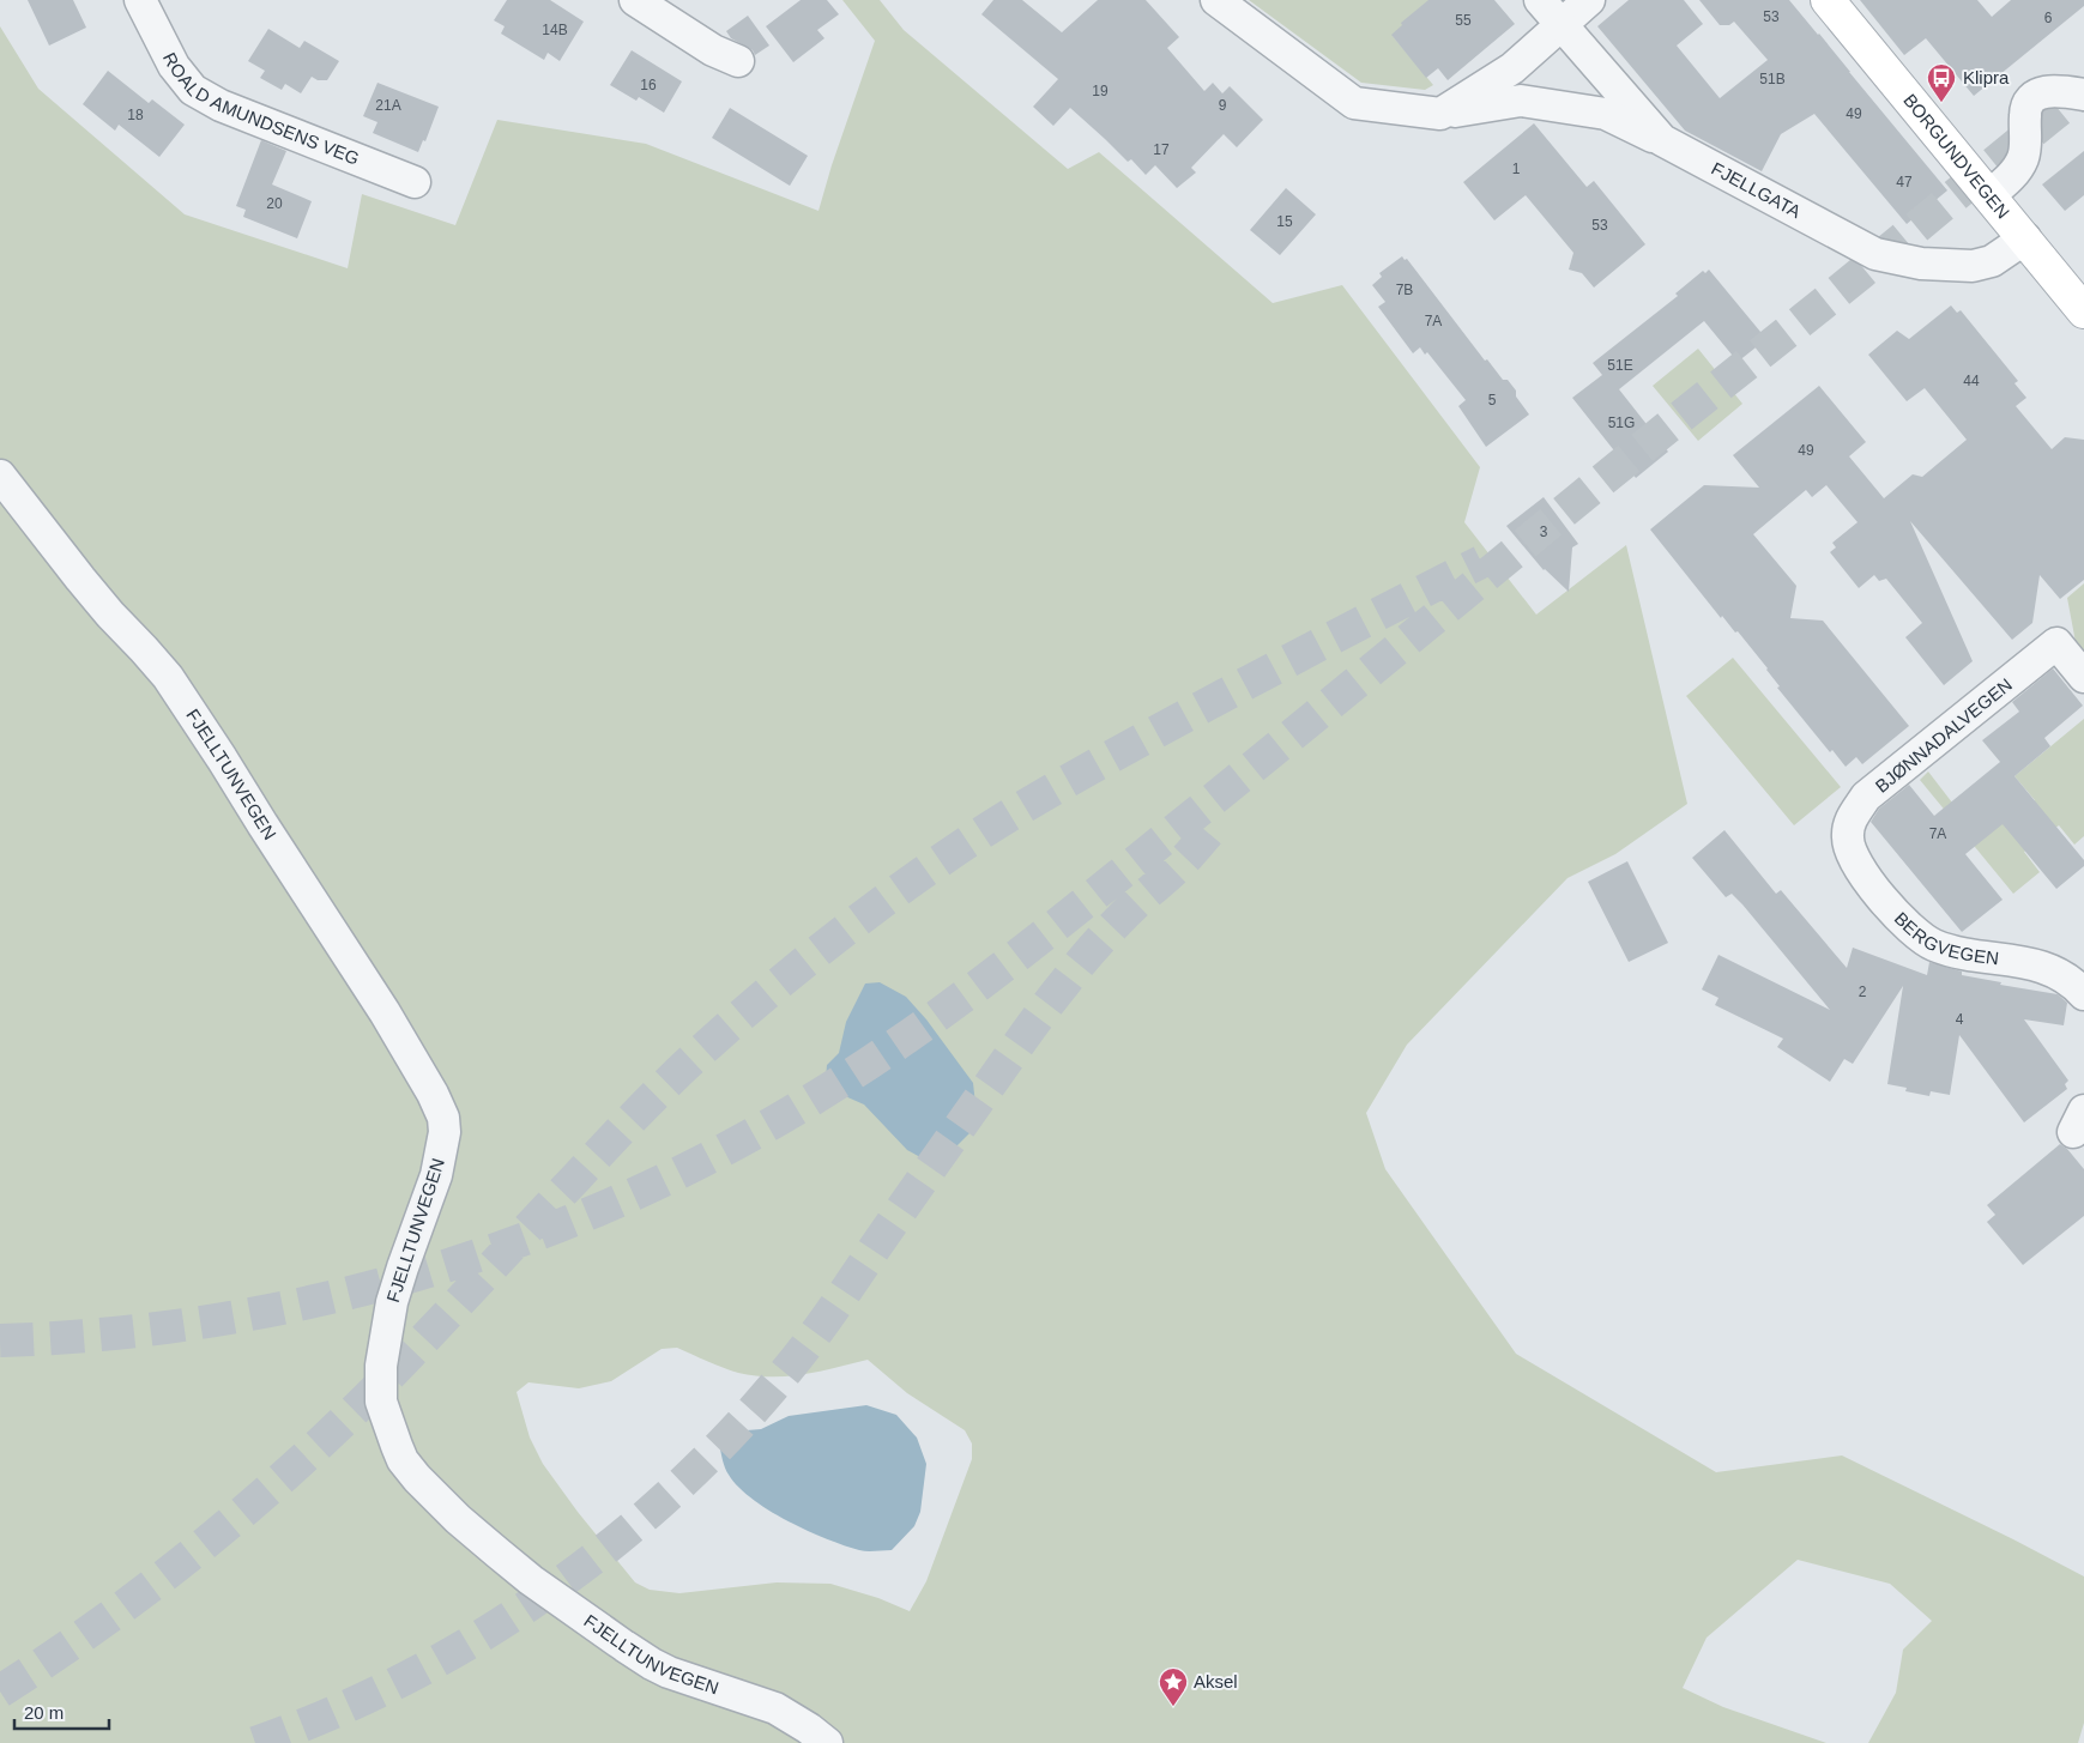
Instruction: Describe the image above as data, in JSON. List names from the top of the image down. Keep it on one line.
{"streets":{"main road":["BORGUNDVEGEN"],"street":["ROALD AMUNDSENS VEG","FJELLGATA","BJØNNADALVEGEN","FJELLTUNVEGEN","BERGVEGEN"]},"crossings":[["BORGUNDVEGEN","FJELLGATA"],["BJØNNADALVEGEN","BERGVEGEN"]],"places":{"bus stop":["Klipra"],"place":["Aksel"]},"house_numbers":["53","6","55","14B","51B","16","19","21A","9","49","18","17","1","47","20","15","53","7B","7A","51E","44","5","51G","49","3","7A","2","4"],"scale_bar":"20 m"}
